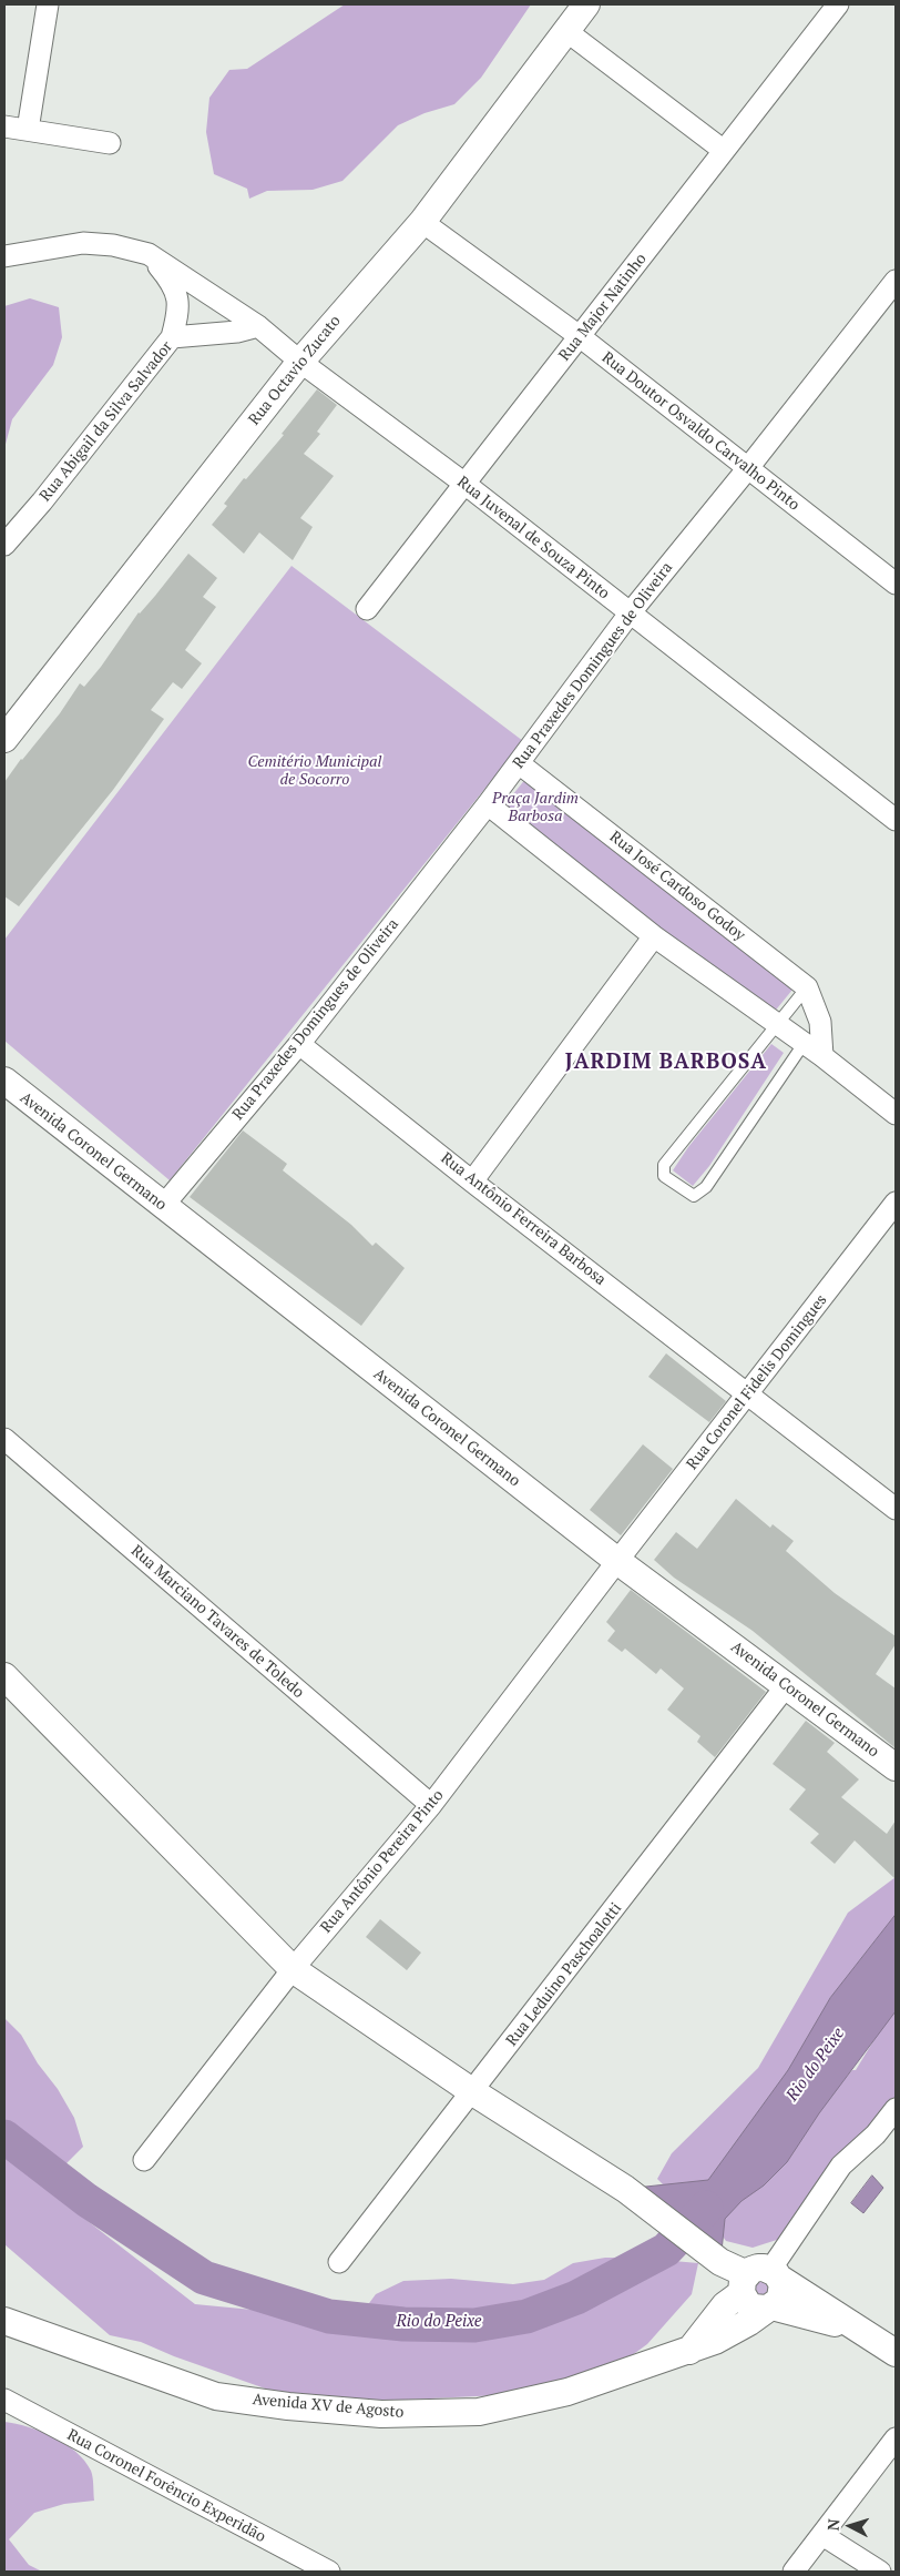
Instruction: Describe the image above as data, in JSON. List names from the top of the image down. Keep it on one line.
{"streets":{"street":["Rua Major Natinho","Rua Octavio Zucato","Rua Abigail da Silva Salvador","Rua Doutor Osvaldo Carvalho Pinto","Rua Juvenal de Souza Pinto","Rua Praxedes Domingues de Oliveira","Rua José Cardoso Godoy","Avenida Coronel Germano","Rua Antônio Ferreira Barbosa","Rua Coronel Fidelis Domingues","Rua Marciano Tavares de Toledo","Rua Antônio Pereira Pinto","Rua Leduino Paschoalotti","Avenida XV de Agosto","Rua Coronel Forêncio Experidão"]},"crossings":[["Rua Major Natinho","Rua Doutor Osvaldo Carvalho Pinto"],["Rua Major Natinho","Rua Juvenal de Souza Pinto"],["Rua Octavio Zucato","Rua Doutor Osvaldo Carvalho Pinto"],["Rua Octavio Zucato","Rua Juvenal de Souza Pinto"],["Rua Abigail da Silva Salvador","Rua Juvenal de Souza Pinto"],["Rua Doutor Osvaldo Carvalho Pinto","Rua Praxedes Domingues de Oliveira"],["Rua Juvenal de Souza Pinto","Rua Praxedes Domingues de Oliveira"],["Rua Praxedes Domingues de Oliveira","Rua José Cardoso Godoy"],["Rua Praxedes Domingues de Oliveira","Avenida Coronel Germano"],["Rua Praxedes Domingues de Oliveira","Rua Antônio Ferreira Barbosa"],["Avenida Coronel Germano","Rua Coronel Fidelis Domingues"],["Avenida Coronel Germano","Rua Antônio Pereira Pinto"],["Avenida Coronel Germano","Rua Leduino Paschoalotti"],["Rua Antônio Ferreira Barbosa","Rua Coronel Fidelis Domingues"],["Rua Coronel Fidelis Domingues","Rua Antônio Pereira Pinto"],["Rua Marciano Tavares de Toledo","Rua Antônio Pereira Pinto"]],"districts":["JARDIM BARBOSA"],"water":["Rio do Peixe"],"parks":["Cemitério Municipal de Socorro","Praça Jardim Barbosa"],"north":"left"}
